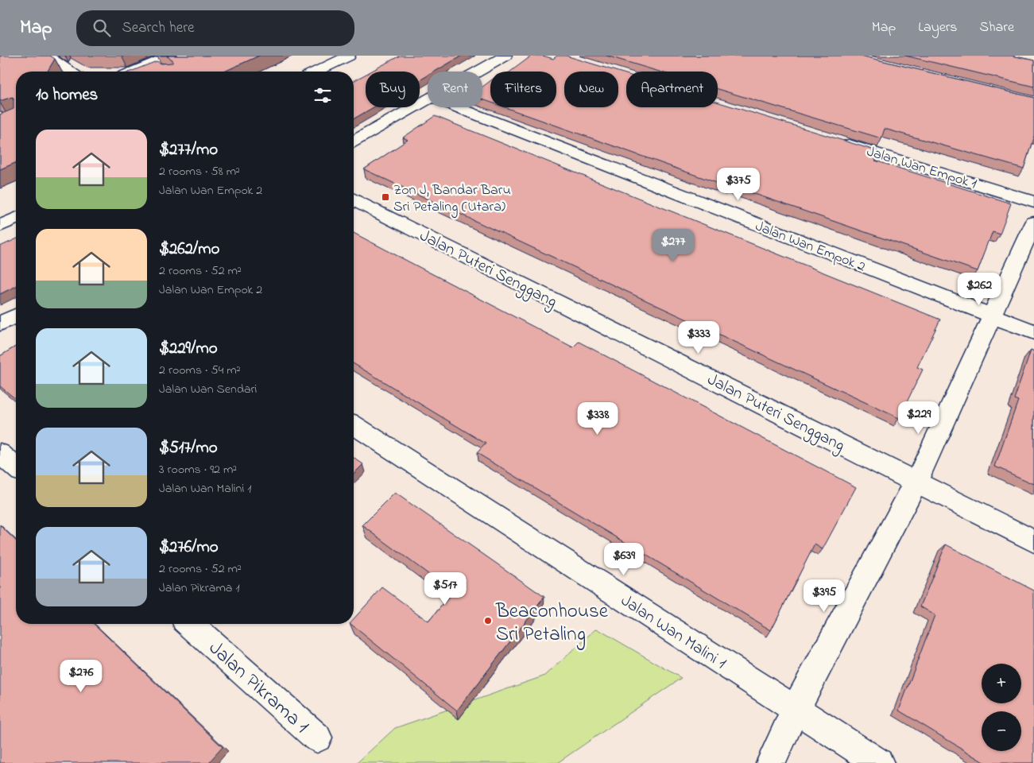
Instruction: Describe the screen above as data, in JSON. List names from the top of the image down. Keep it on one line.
{"streets":{"street":["Jalan Wan Empok 1","Jalan Wan Empok 2","Jalan Puteri Senggang","Jalan Wan Malini 1","Jalan Pikrama 1"]},"places":{"transit":["Zon J, Bandar Baru Sri Petaling (Utara)"],"other":["Beaconhouse Sri Petaling"]},"page":{"header":"Map","search":"Search here","nav":["Map","Layers","Share"],"chip":["Buy","Rent","Filters","New","Apartment"],"heading":"10 homes","list":[{"name":"$277/mo","note":"2 rooms · 58 m² · Jalan Wan Empok 2"},{"name":"$262/mo","note":"2 rooms · 52 m² · Jalan Wan Empok 2"},{"name":"$229/mo","note":"2 rooms · 54 m² · Jalan Wan Sendari"},{"name":"$517/mo","note":"3 rooms · 92 m² · Jalan Wan Malini 1"},{"name":"$276/mo","note":"2 rooms · 52 m² · Jalan Pikrama 1"}],"price":["$375","$277","$262","$333","$229","$338","$639","$517","$395","$276"],"map_buttons":["+","−"]}}
